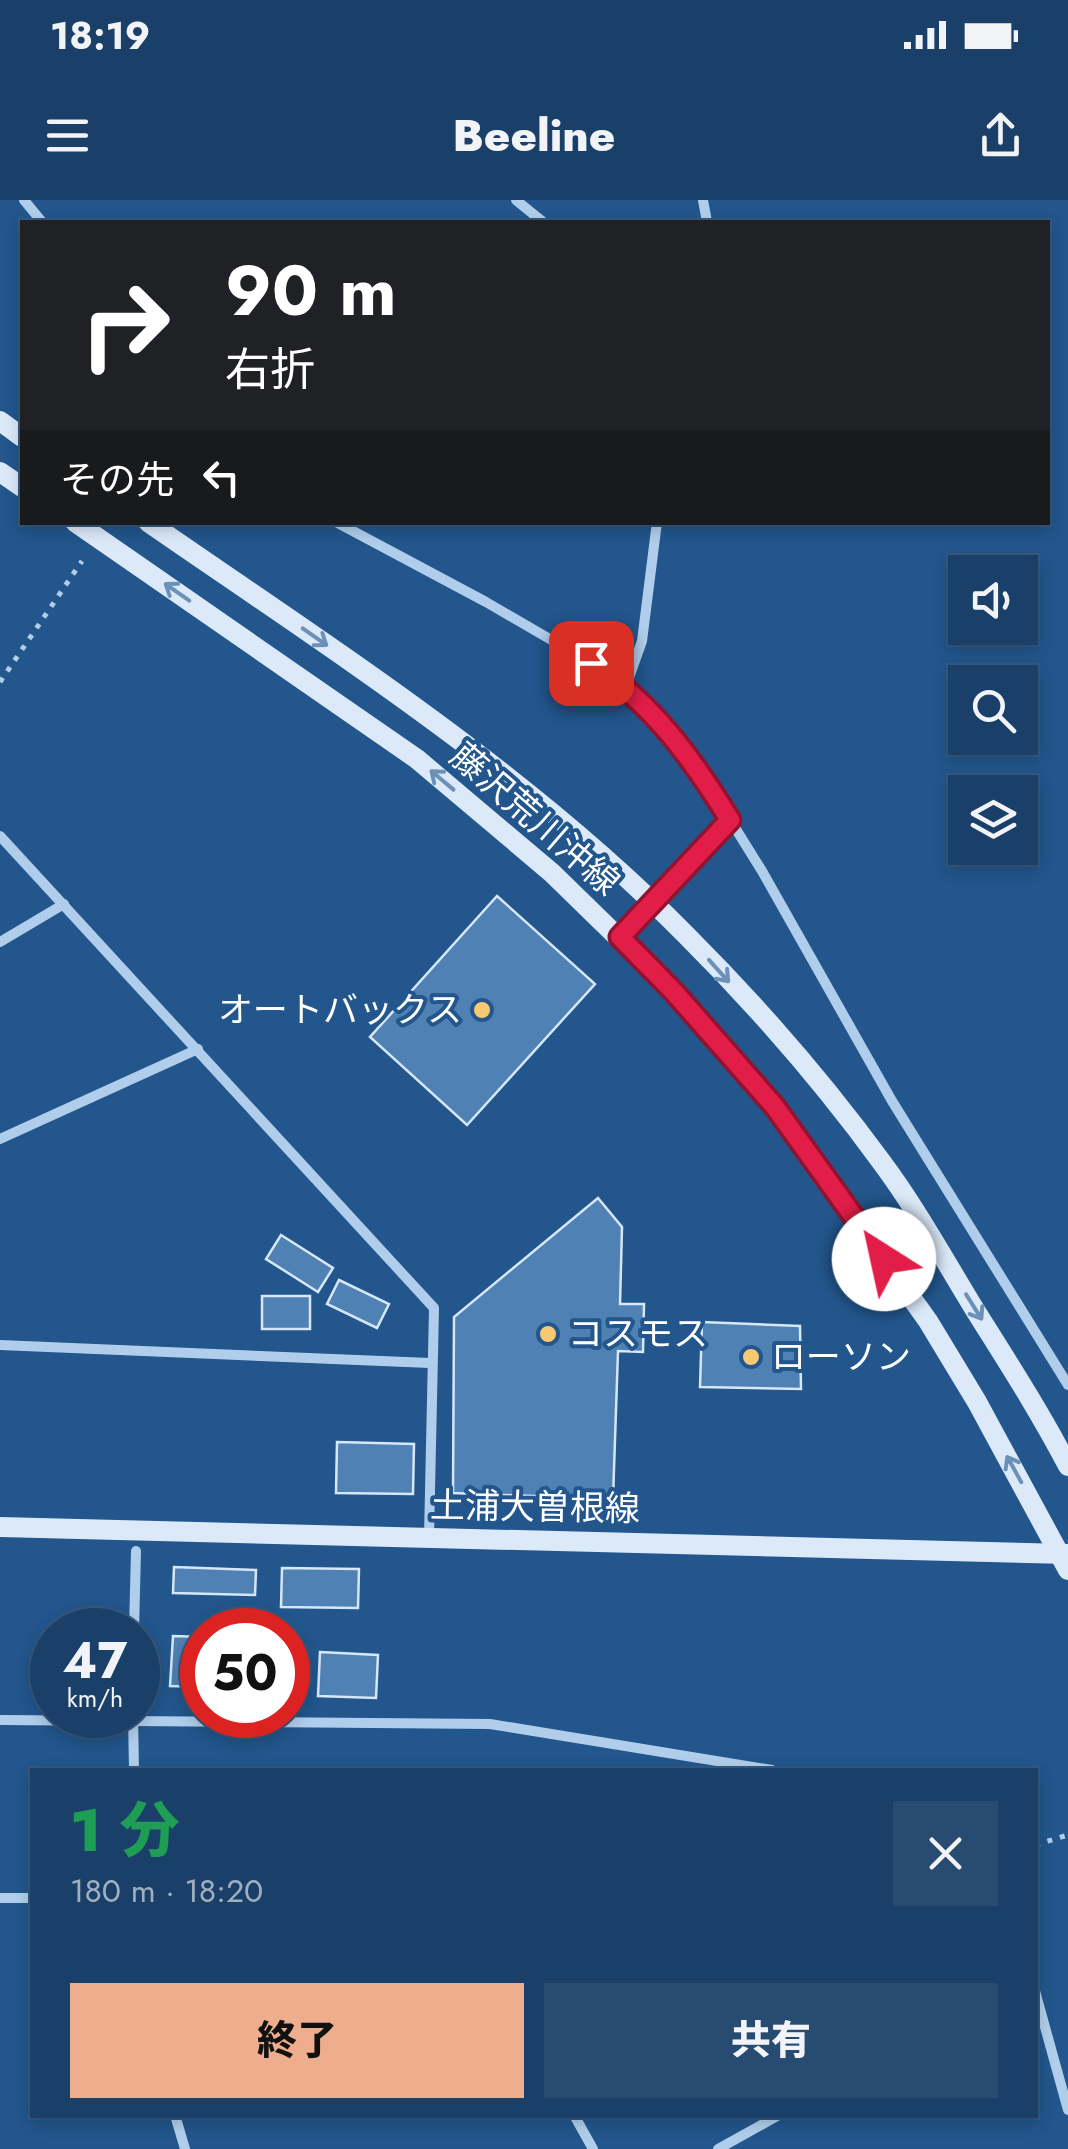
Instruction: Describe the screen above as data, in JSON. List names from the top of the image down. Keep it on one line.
{"streets":{"main road":["藤沢荒川沖線","土浦大曽根線"]},"crossings":[["藤沢荒川沖線","土浦大曽根線"]],"places":["オートバックス","コスモス","ローソン"],"page":{"status":"18:19","header":"Beeline","turn":["90 m","右折"],"then":"その先","speed":"47 km/h","limit":"50","heading":["1 分","180 m · 18:20"],"buttons":["終了","共有"]}}
